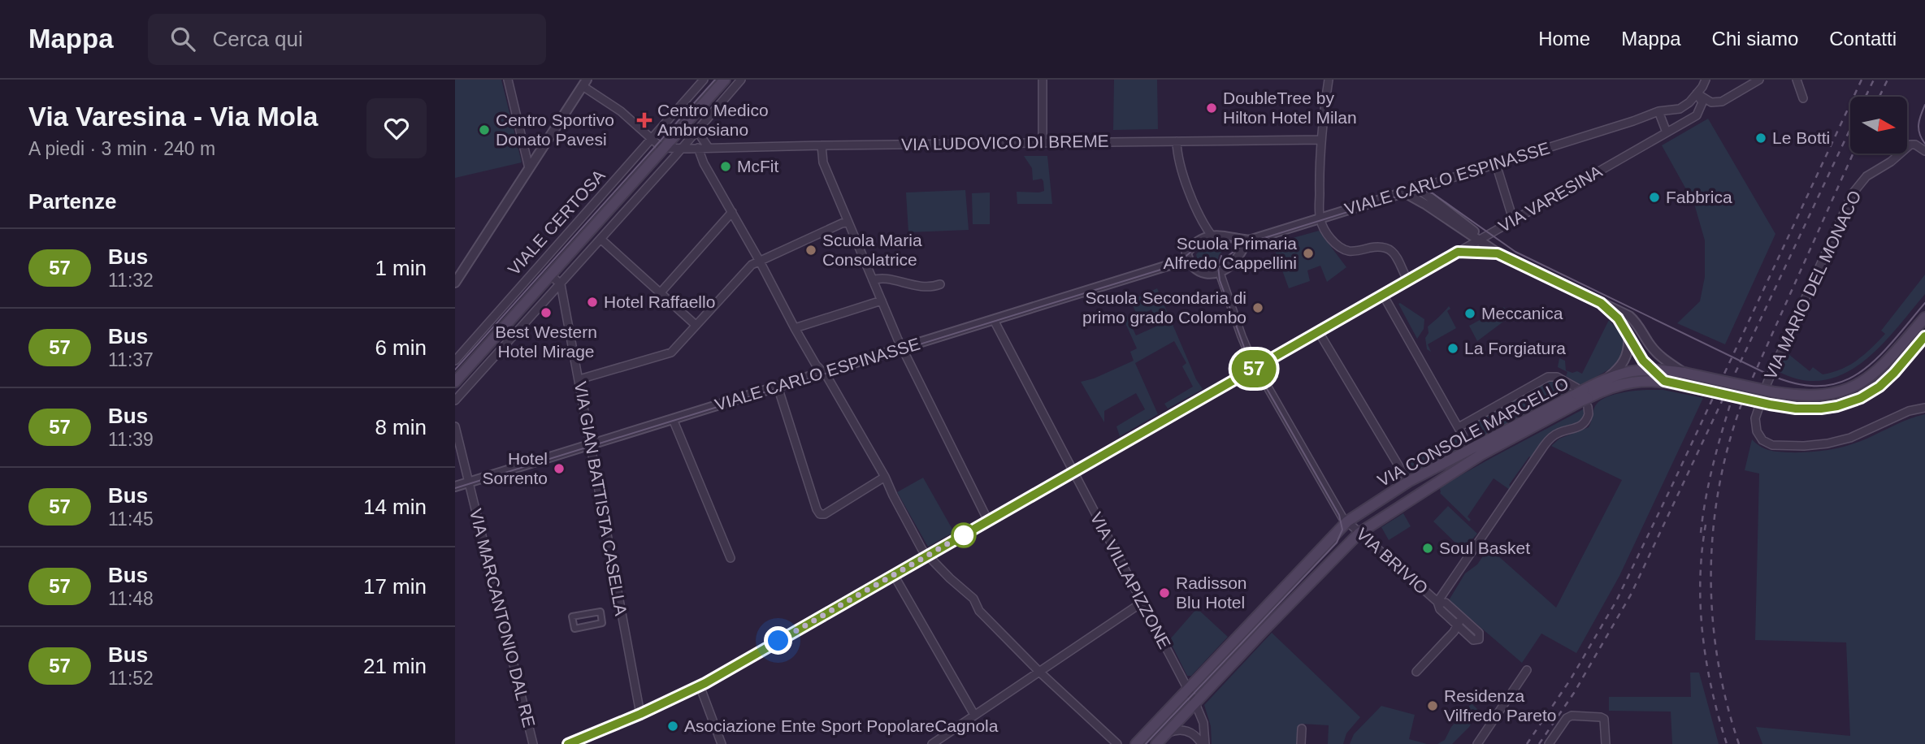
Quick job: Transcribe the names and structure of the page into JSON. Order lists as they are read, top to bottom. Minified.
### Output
{"streets":{"main road":["VIALE CERTOSA","VIA CONSOLE MARCELLO"],"street":["VIA LUDOVICO DI BREME","VIALE CARLO ESPINASSE","VIA VARESINA","VIA MARIO DEL MONACO","VIA GIAN BATTISTA CASELLA","VIA BRIVIO","VIA VILLAPIZZONE","VIA MARCANTONIO DAL RE"]},"crossings":[["VIALE CARLO ESPINASSE","VIA VARESINA"],["VIALE CARLO ESPINASSE","VIA GIAN BATTISTA CASELLA"],["VIALE CARLO ESPINASSE","VIA VILLAPIZZONE"],["VIALE CARLO ESPINASSE","VIA MARCANTONIO DAL RE"],["VIA VARESINA","VIA GIAN BATTISTA CASELLA"],["VIA VARESINA","VIA BRIVIO"],["VIA VARESINA","VIA VILLAPIZZONE"],["VIALE CERTOSA","VIA GIAN BATTISTA CASELLA"],["VIA CONSOLE MARCELLO","VIA BRIVIO"],["VIA CONSOLE MARCELLO","VIA VILLAPIZZONE"]],"places":{"other":["DoubleTree by Hilton Hotel Milan","Centro Sportivo Donato Pavesi","Le Botti","McFit","Fabbrica","Scuola Maria Consolatrice","Scuola Primaria Alfredo Cappellini","Hotel Raffaello","Scuola Secondaria di primo grado Colombo","Best Western Hotel Mirage","Meccanica","La Forgiatura","Hotel Sorrento","Soul Basket","Radisson Blu Hotel","Residenza Vilfredo Pareto","Asociazione Ente Sport PopolareCagnola"],"health":["Centro Medico Ambrosiano"]},"lines":["bus line 57"],"north":"right","page":{"header":"Mappa","search":"Cerca qui","nav":["Home","Mappa","Chi siamo","Contatti"],"heading":[["Via Varesina - Via Mola","A piedi · 3 min · 240 m"],"Partenze"],"on_map":"57","list":[{"mark":"57","name":"Bus","note":"11:32","value":"1 min"},{"mark":"57","name":"Bus","note":"11:37","value":"6 min"},{"mark":"57","name":"Bus","note":"11:39","value":"8 min"},{"mark":"57","name":"Bus","note":"11:45","value":"14 min"},{"mark":"57","name":"Bus","note":"11:48","value":"17 min"},{"mark":"57","name":"Bus","note":"11:52","value":"21 min"}]}}
